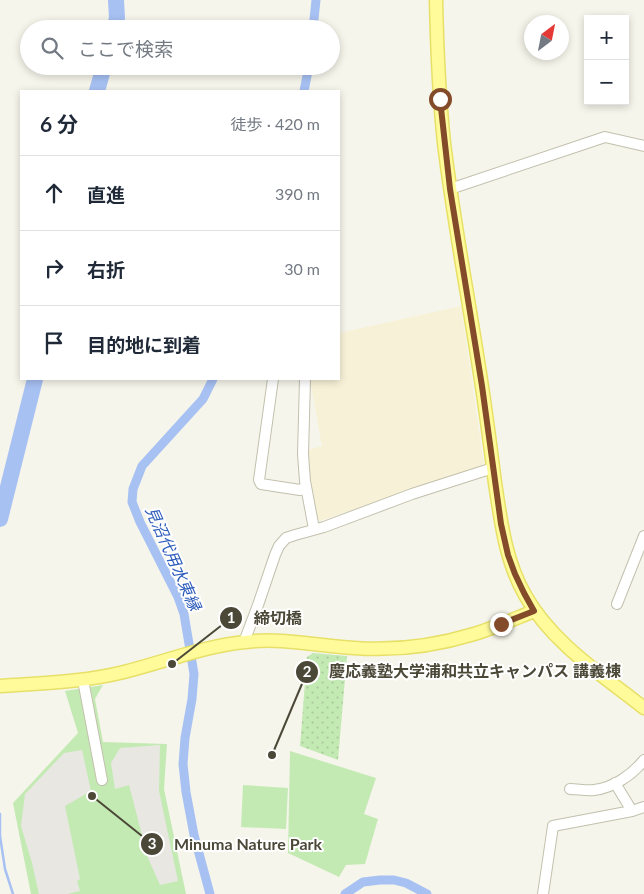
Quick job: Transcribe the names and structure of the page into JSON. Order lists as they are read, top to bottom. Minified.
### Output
{"water":["見沼代用水東縁"],"places":["締切橋","慶応義塾大学浦和共立キャンパス 講義棟","Minuma Nature Park"],"north":"top right","page":{"map_buttons":["+","−"],"search":"ここで検索","heading":["6 分","徒歩 · 420 m"],"list":[["直進","390 m"],["右折","30 m"],"目的地に到着"]}}
